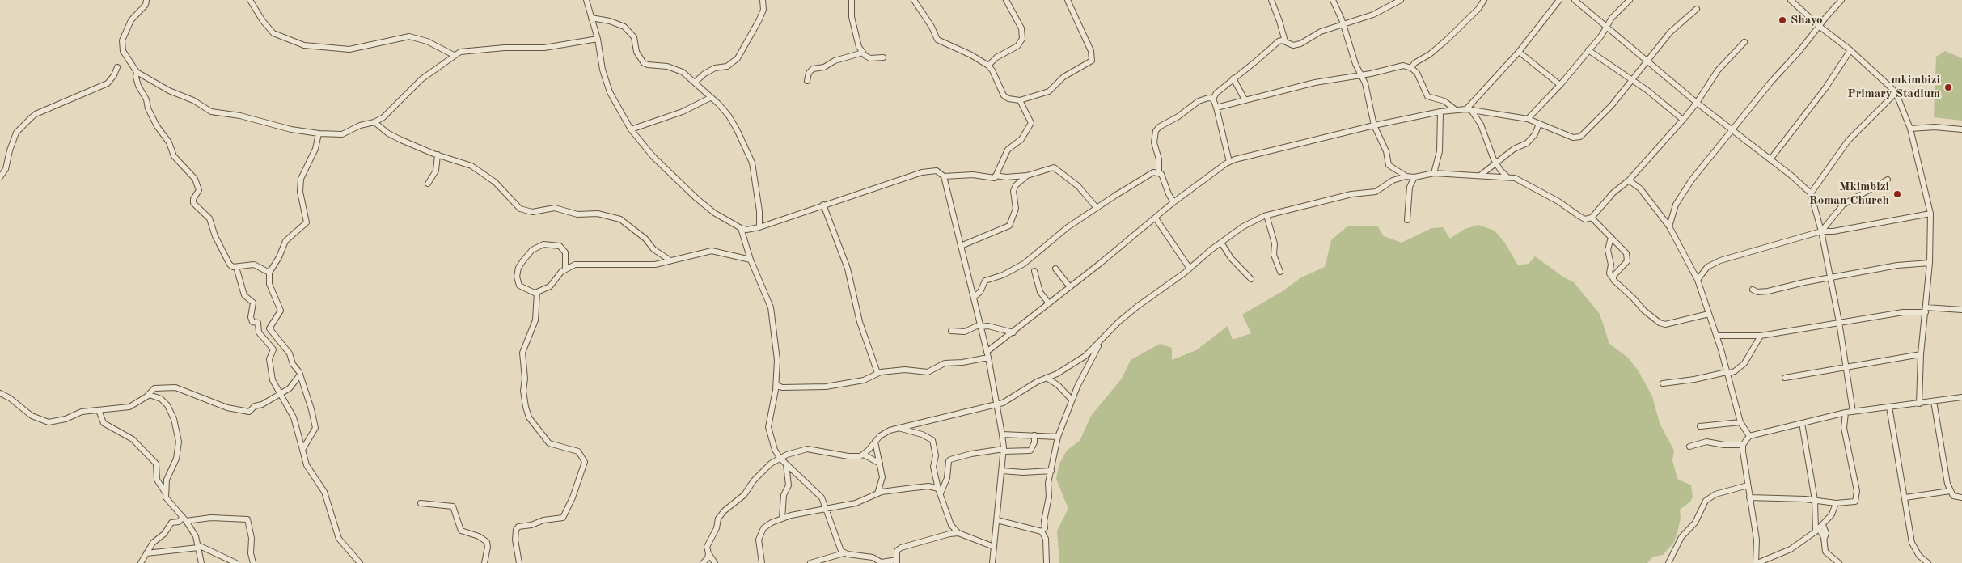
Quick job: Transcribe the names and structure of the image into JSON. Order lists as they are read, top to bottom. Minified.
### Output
{"places":["Shayo","mkimbizi Primary Stadium","Mkimbizi Roman Church"]}
